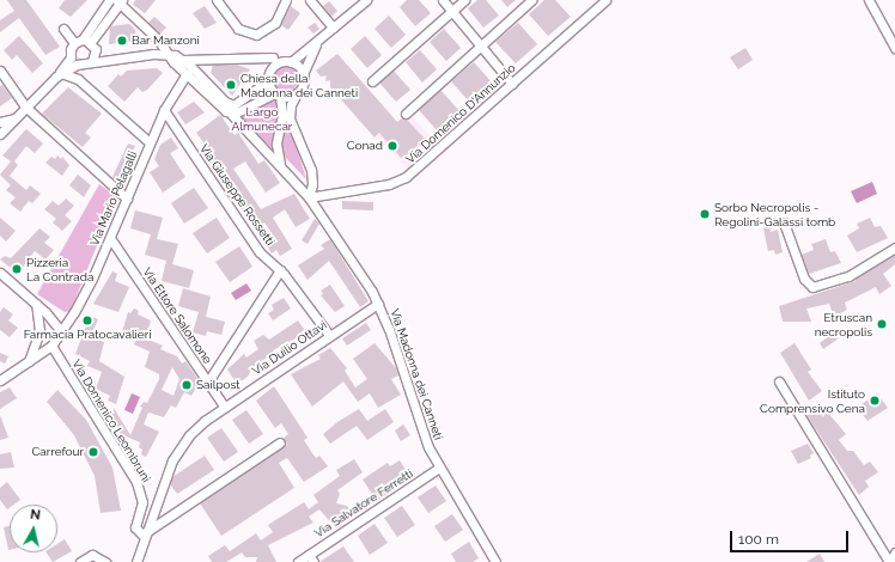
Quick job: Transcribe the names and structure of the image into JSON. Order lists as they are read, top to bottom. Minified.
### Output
{"streets":{"street":["Via Domenico D'Annunzio","Via Giuseppe Rossetti","Via Mario Pelagalli","Via Ettore Salomone","Via Duilio Ottavi","Via Madonna dei Canneti","Via Domenico Leombruni","Via Salvatore Ferretti"]},"crossings":[["Via Domenico D'Annunzio","Via Madonna dei Canneti"],["Via Giuseppe Rossetti","Via Mario Pelagalli"],["Via Giuseppe Rossetti","Via Duilio Ottavi"],["Via Mario Pelagalli","Via Ettore Salomone"],["Via Mario Pelagalli","Via Madonna dei Canneti"],["Via Mario Pelagalli","Via Domenico Leombruni"],["Via Ettore Salomone","Via Duilio Ottavi"],["Via Duilio Ottavi","Via Madonna dei Canneti"],["Via Duilio Ottavi","Via Domenico Leombruni"],["Via Madonna dei Canneti","Via Salvatore Ferretti"]],"parks":["Largo Almunecar"],"places":["Bar Manzoni","Chiesa della Madonna dei Canneti","Conad","Sorbo Necropolis - Regolini-Galassi tomb","Pizzeria La Contrada","Farmacia Pratocavalieri","Etruscan necropolis","Sailpost","Istituto Comprensivo Cena","Carrefour"],"scale_bar":"100 m","north":"top"}
